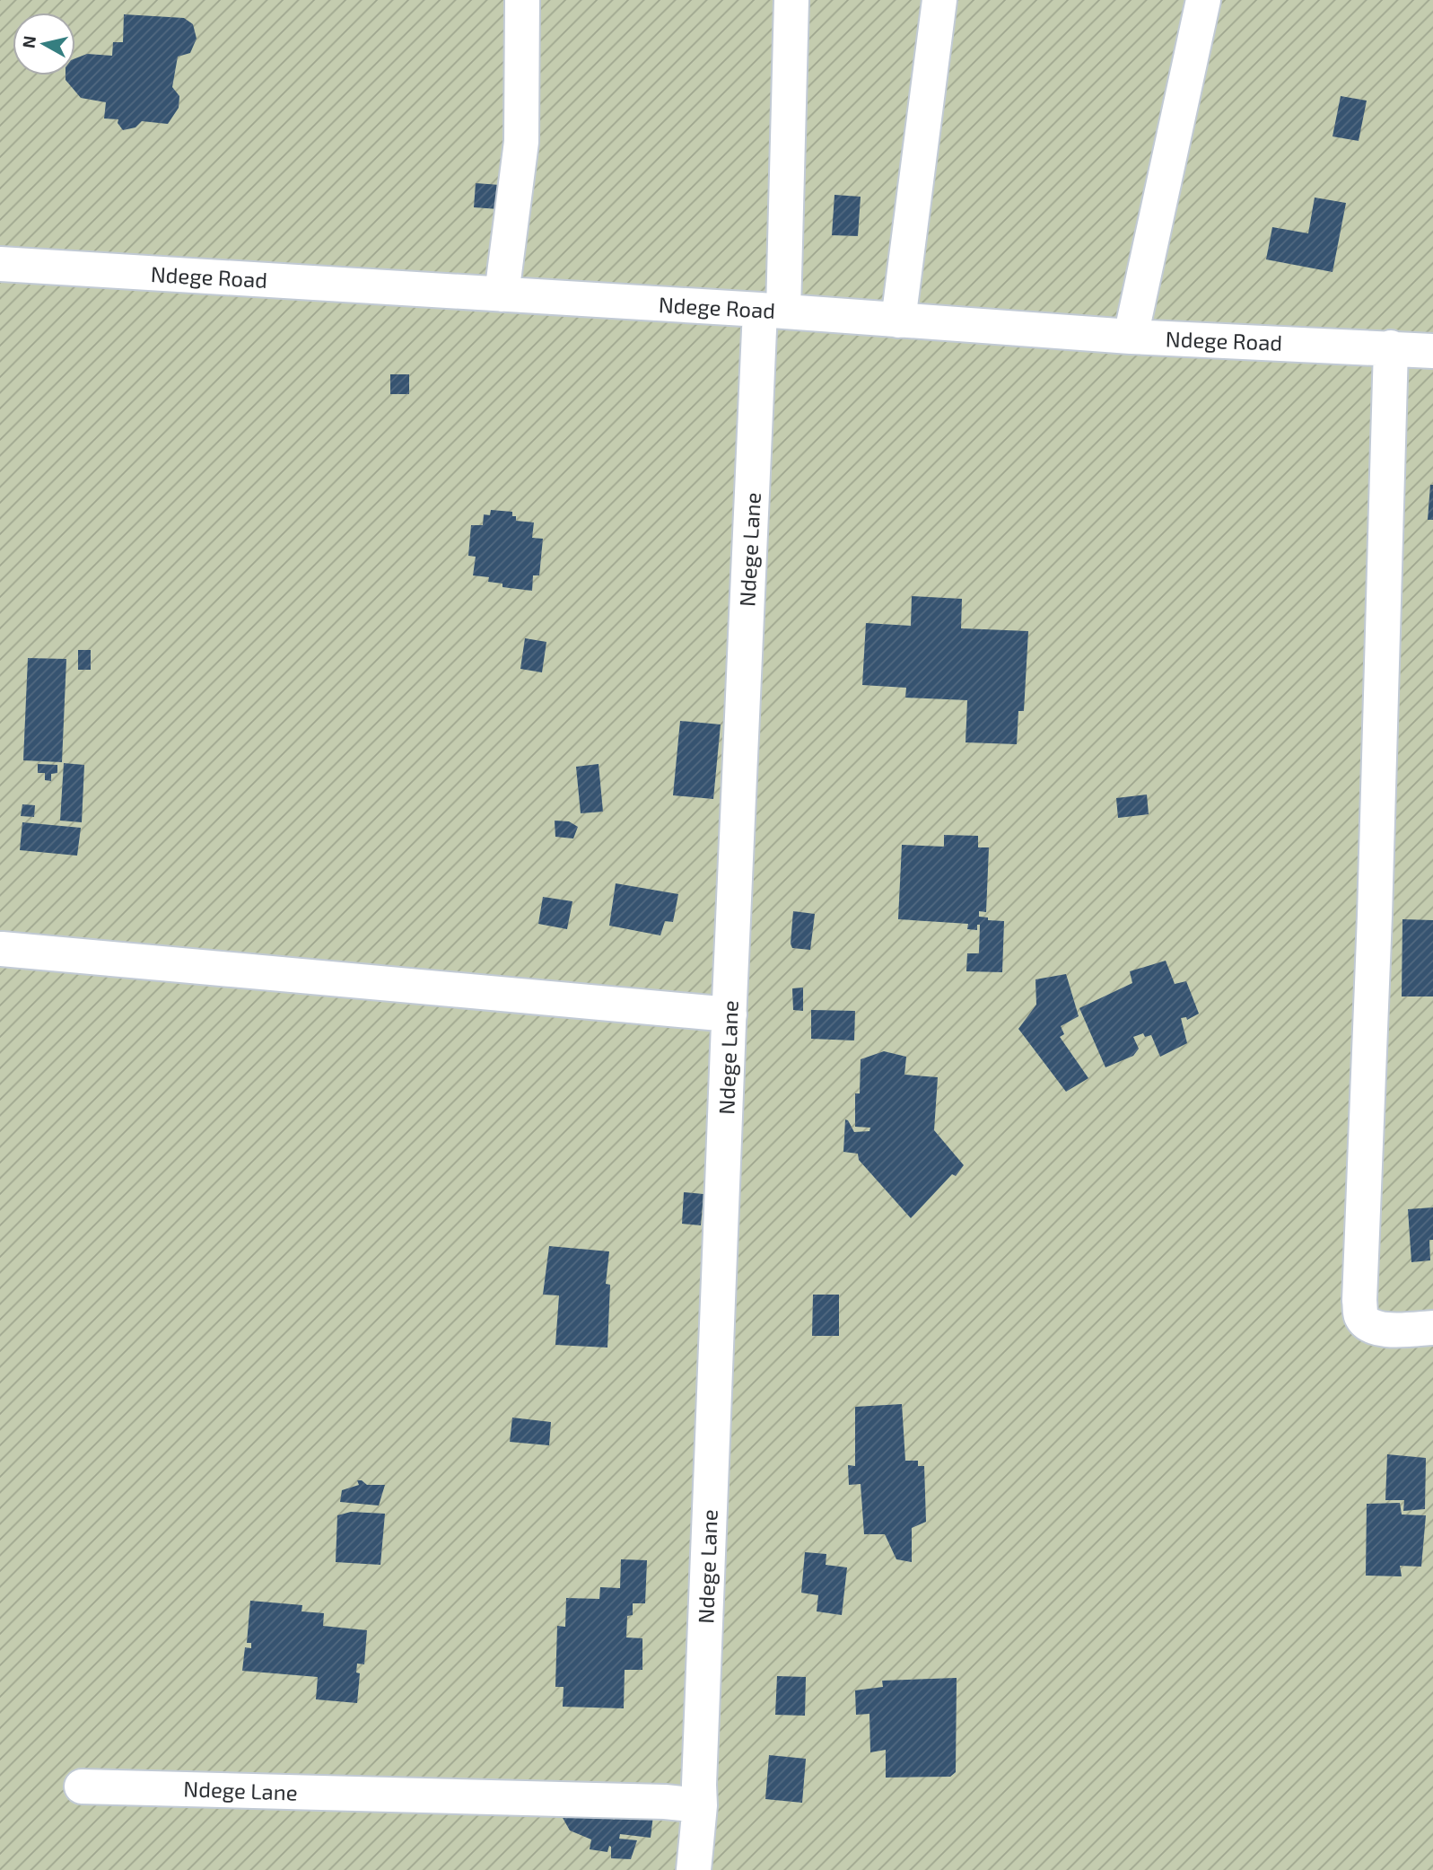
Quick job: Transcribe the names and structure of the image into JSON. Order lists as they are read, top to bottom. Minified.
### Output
{"streets":{"street":["Ndege Road","Ndege Lane"]},"crossings":[["Ndege Road","Ndege Lane"]],"north":"left"}
